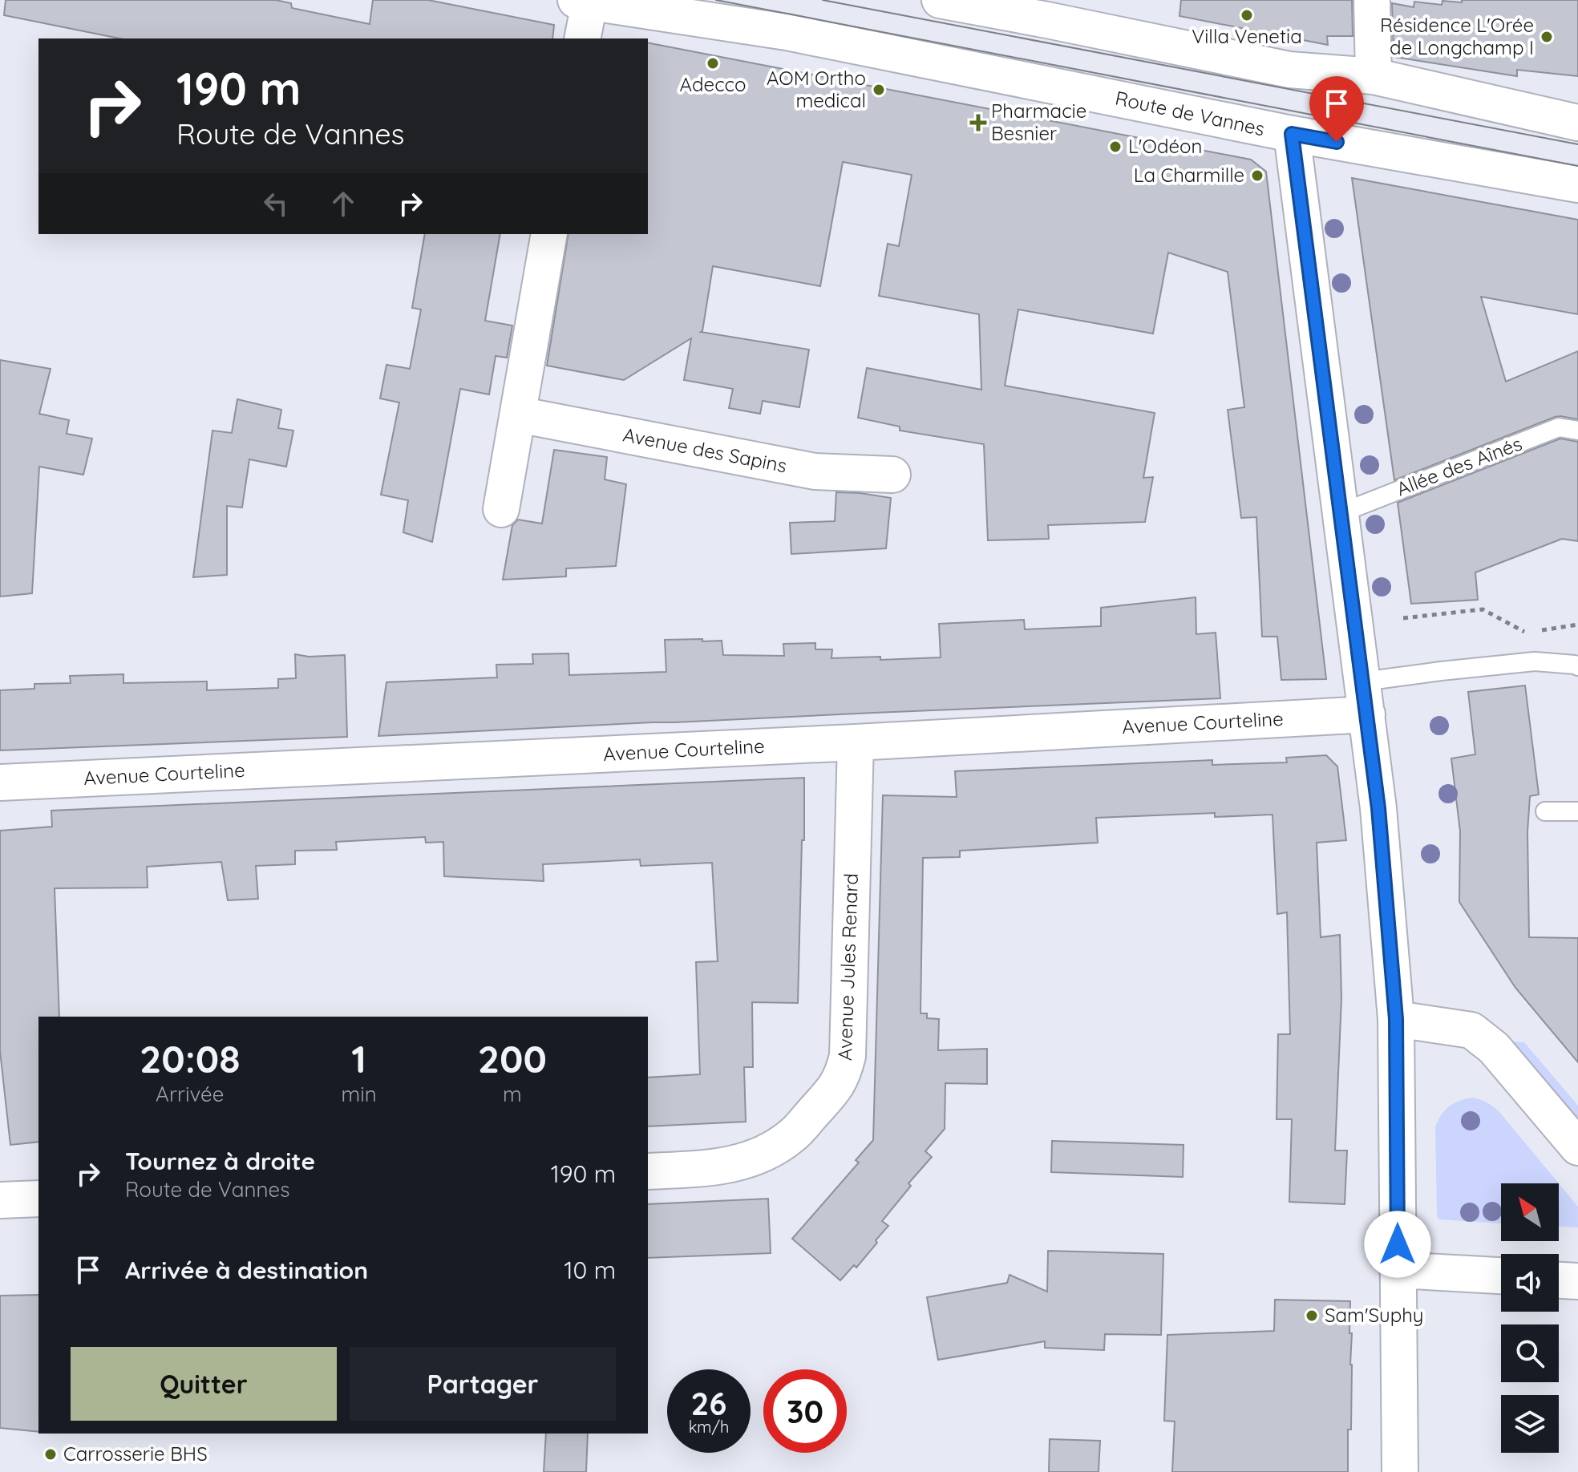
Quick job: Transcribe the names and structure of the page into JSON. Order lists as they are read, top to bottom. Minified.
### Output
{"streets":{"street":["Route de Vannes","Avenue des Sapins","Avenue Courteline","Avenue Jules Renard"],"lane":["Allée des Aînés"]},"crossings":[["Avenue Courteline","Avenue Jules Renard"]],"places":{"other":["Villa Venetia","Résidence L'Orée de Longchamp I","Adecco","AOM Ortho medical","L'Odéon","La Charmille","Sam'Suphy","Carrosserie BHS"],"health":["Pharmacie Besnier"]},"north":"top left","page":{"turn":["190 m","Route de Vannes"],"eta":["20:08","Arrivée","1","min","200","m"],"list":[{"name":"Tournez à droite","note":"Route de Vannes","value":"190 m"},{"name":"Arrivée à destination","value":"10 m"}],"buttons":["Quitter","Partager"],"speed":"26 km/h","limit":"30"}}
